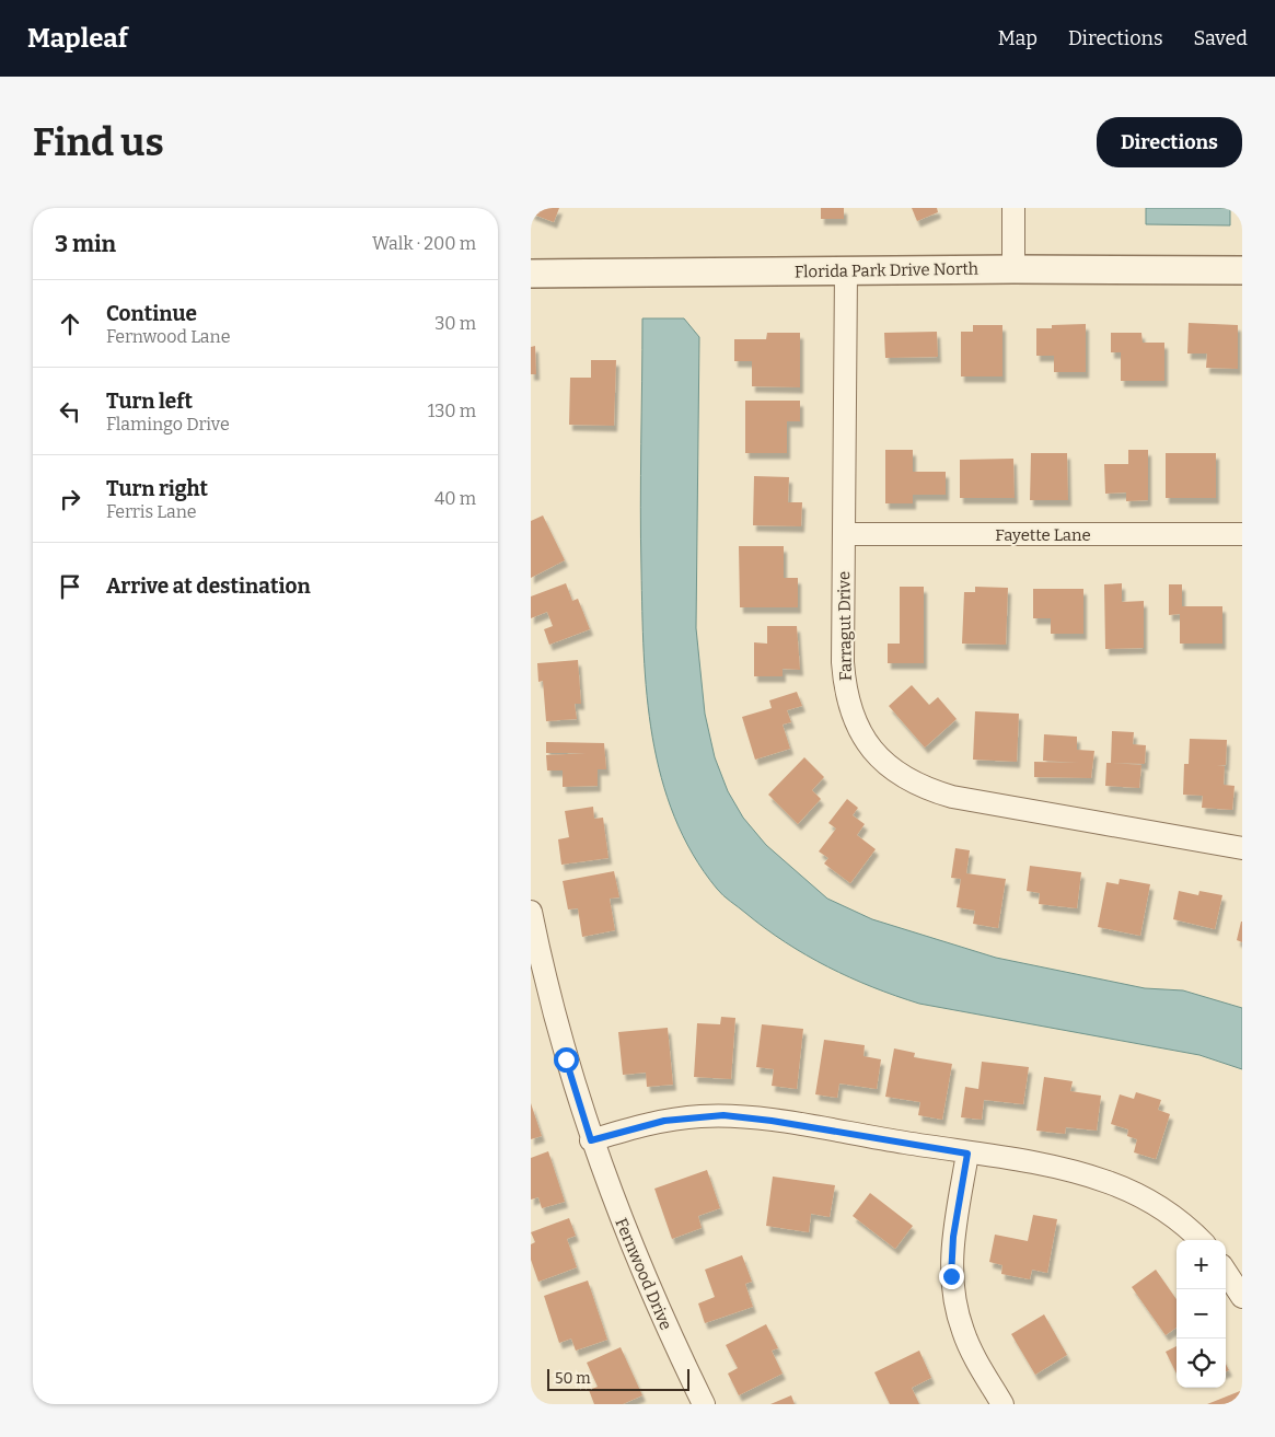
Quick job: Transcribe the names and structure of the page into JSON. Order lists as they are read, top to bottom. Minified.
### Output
{"streets":{"street":["Florida Park Drive North","Fayette Lane","Farragut Drive","Fernwood Drive"]},"crossings":[["Florida Park Drive North","Farragut Drive"],["Fayette Lane","Farragut Drive"]],"scale_bar":"50 m","page":{"header":"Mapleaf","nav":["Map","Directions","Saved"],"buttons":"Directions","title":"Find us","heading":["3 min","Walk · 200 m"],"list":[["Continue","Fernwood Lane","30 m"],["Turn left","Flamingo Drive","130 m"],["Turn right","Ferris Lane","40 m"],"Arrive at destination"],"map_buttons":["+","−"],"scale":"50 m"}}
